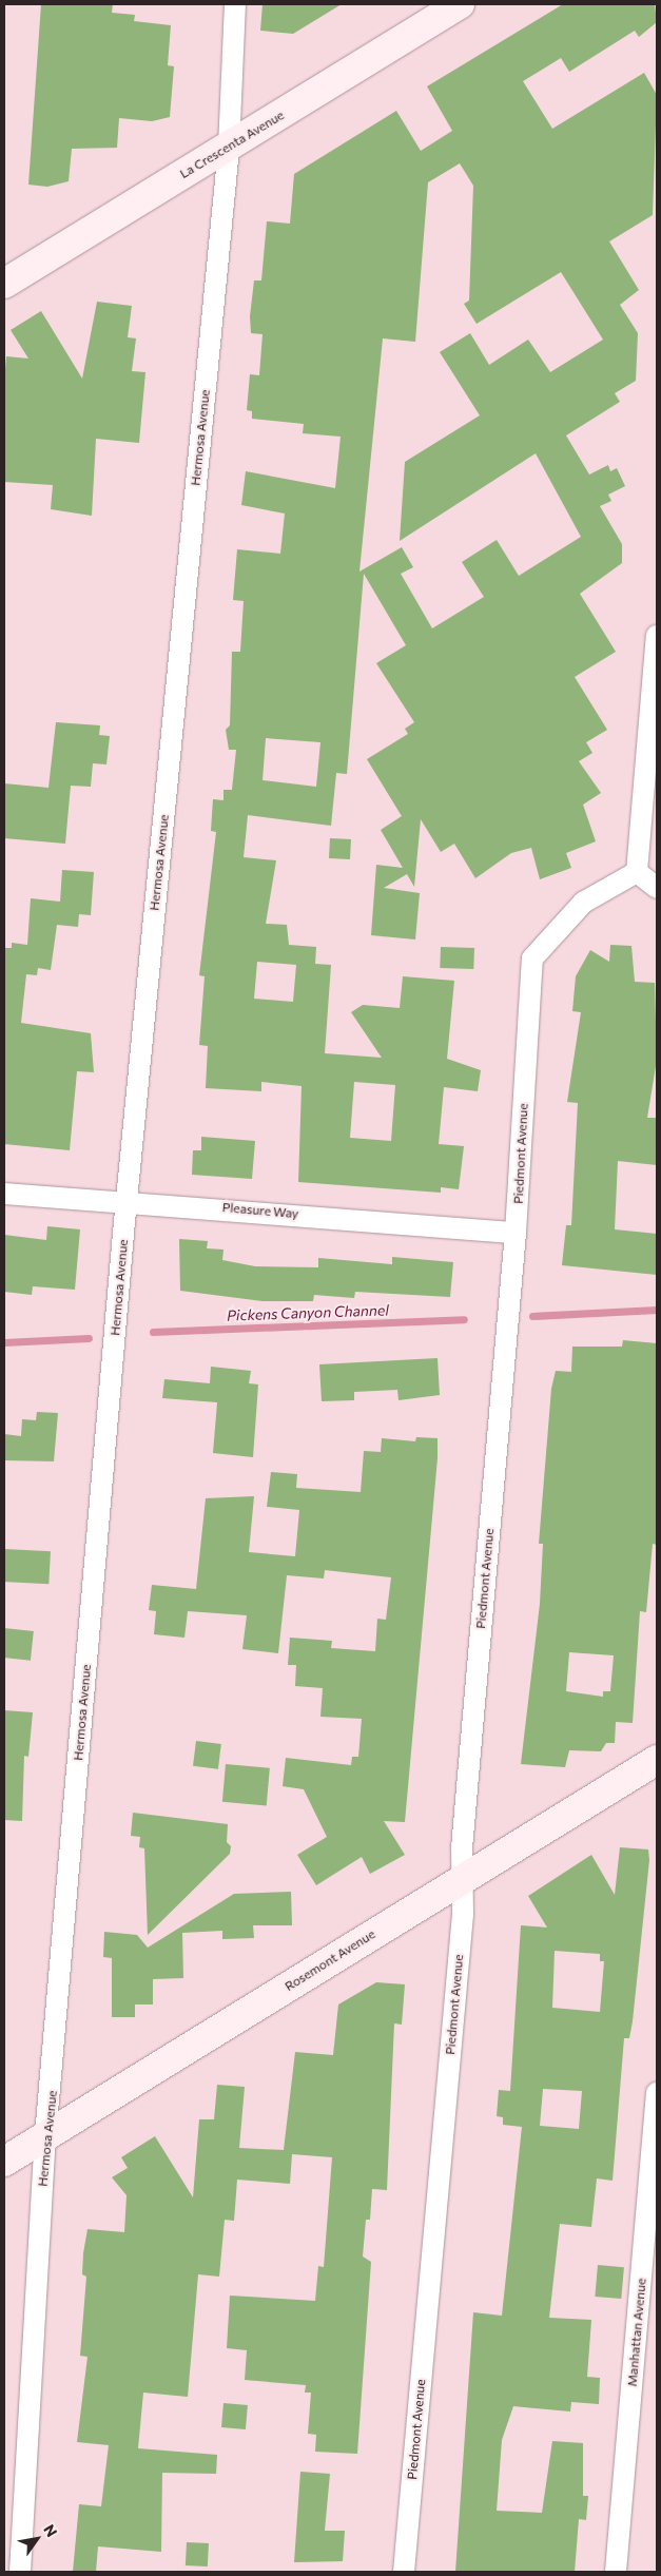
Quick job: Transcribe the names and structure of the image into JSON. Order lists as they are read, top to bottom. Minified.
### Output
{"streets":{"street":["La Crescenta Avenue","Hermosa Avenue","Piedmont Avenue","Pleasure Way","Rosemont Avenue","Manhattan Avenue"]},"crossings":[["La Crescenta Avenue","Hermosa Avenue"],["Hermosa Avenue","Pleasure Way"],["Hermosa Avenue","Rosemont Avenue"],["Piedmont Avenue","Pleasure Way"],["Piedmont Avenue","Rosemont Avenue"]],"water":["Pickens Canyon Channel"],"north":"top right"}
